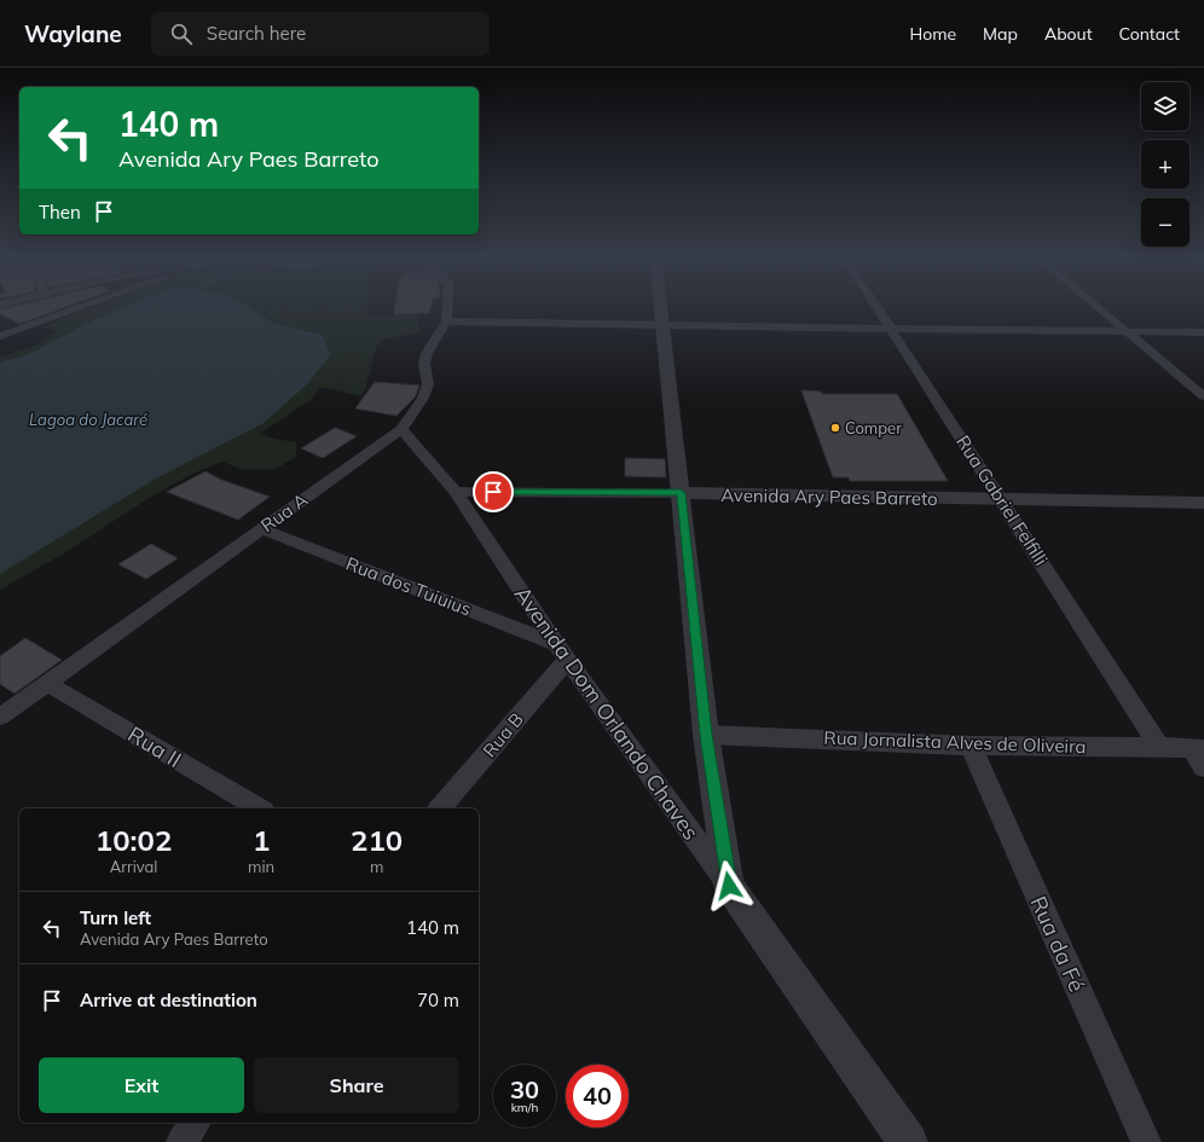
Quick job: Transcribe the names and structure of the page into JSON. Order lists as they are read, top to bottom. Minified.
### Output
{"streets":{"street":["Avenida Ary Paes Barreto","Rua Gabriel Felfilli","Rua A","Rua dos Tuiuius","Avenida Dom Orlando Chaves","Rua B","Rua Jornalista Alves de Oliveira","Rua II","Rua da Fé"]},"crossings":[["Avenida Ary Paes Barreto","Rua Gabriel Felfilli"],["Avenida Ary Paes Barreto","Avenida Dom Orlando Chaves"],["Rua Gabriel Felfilli","Rua Jornalista Alves de Oliveira"],["Rua A","Rua dos Tuiuius"],["Rua A","Avenida Dom Orlando Chaves"],["Rua A","Rua II"],["Rua dos Tuiuius","Avenida Dom Orlando Chaves"],["Rua dos Tuiuius","Rua B"],["Avenida Dom Orlando Chaves","Rua B"],["Rua Jornalista Alves de Oliveira","Rua da Fé"]],"water":["Lagoa do Jacaré"],"places":["Comper"],"page":{"header":"Waylane","search":"Search here","nav":["Home","Map","About","Contact"],"map_buttons":["+","−"],"turn":["140 m","Avenida Ary Paes Barreto"],"then":"Then","eta":["10:02","Arrival","1","min","210","m"],"list":[{"name":"Turn left","note":"Avenida Ary Paes Barreto","value":"140 m"},{"name":"Arrive at destination","value":"70 m"}],"buttons":["Exit","Share"],"speed":"30 km/h","limit":"40"}}
